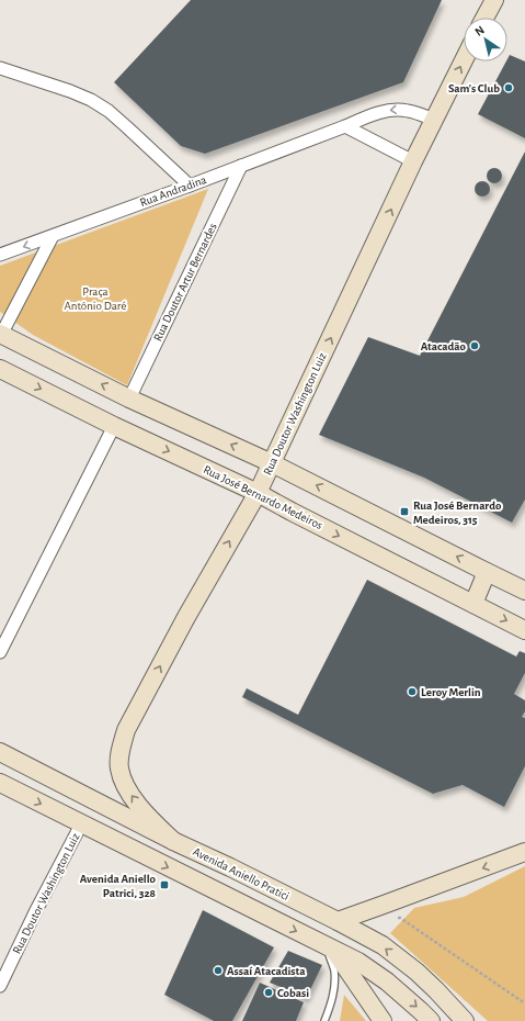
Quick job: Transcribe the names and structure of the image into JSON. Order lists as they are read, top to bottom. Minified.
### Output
{"streets":{"main road":["Rua Doutor Washington Luiz","Rua José Bernardo Medeiros","Avenida Aniello Pratici"],"street":["Rua Andradina","Rua Doutor Artur Bernardes"]},"crossings":[["Rua Andradina","Rua Doutor Artur Bernardes"],["Rua Andradina","Rua Doutor Washington Luiz"],["Rua Doutor Washington Luiz","Rua José Bernardo Medeiros"],["Rua Doutor Washington Luiz","Avenida Aniello Pratici"]],"one_way":["Rua Doutor Washington Luiz"],"parks":["Praça Antônio Daré"],"places":{"other":["Sam's Club","Atacadão","Leroy Merlin","Assaí Atacadista","Cobasi"],"transit":["Rua José Bernardo Medeiros, 315","Avenida Aniello Patrici, 328"]},"north":"top left"}
